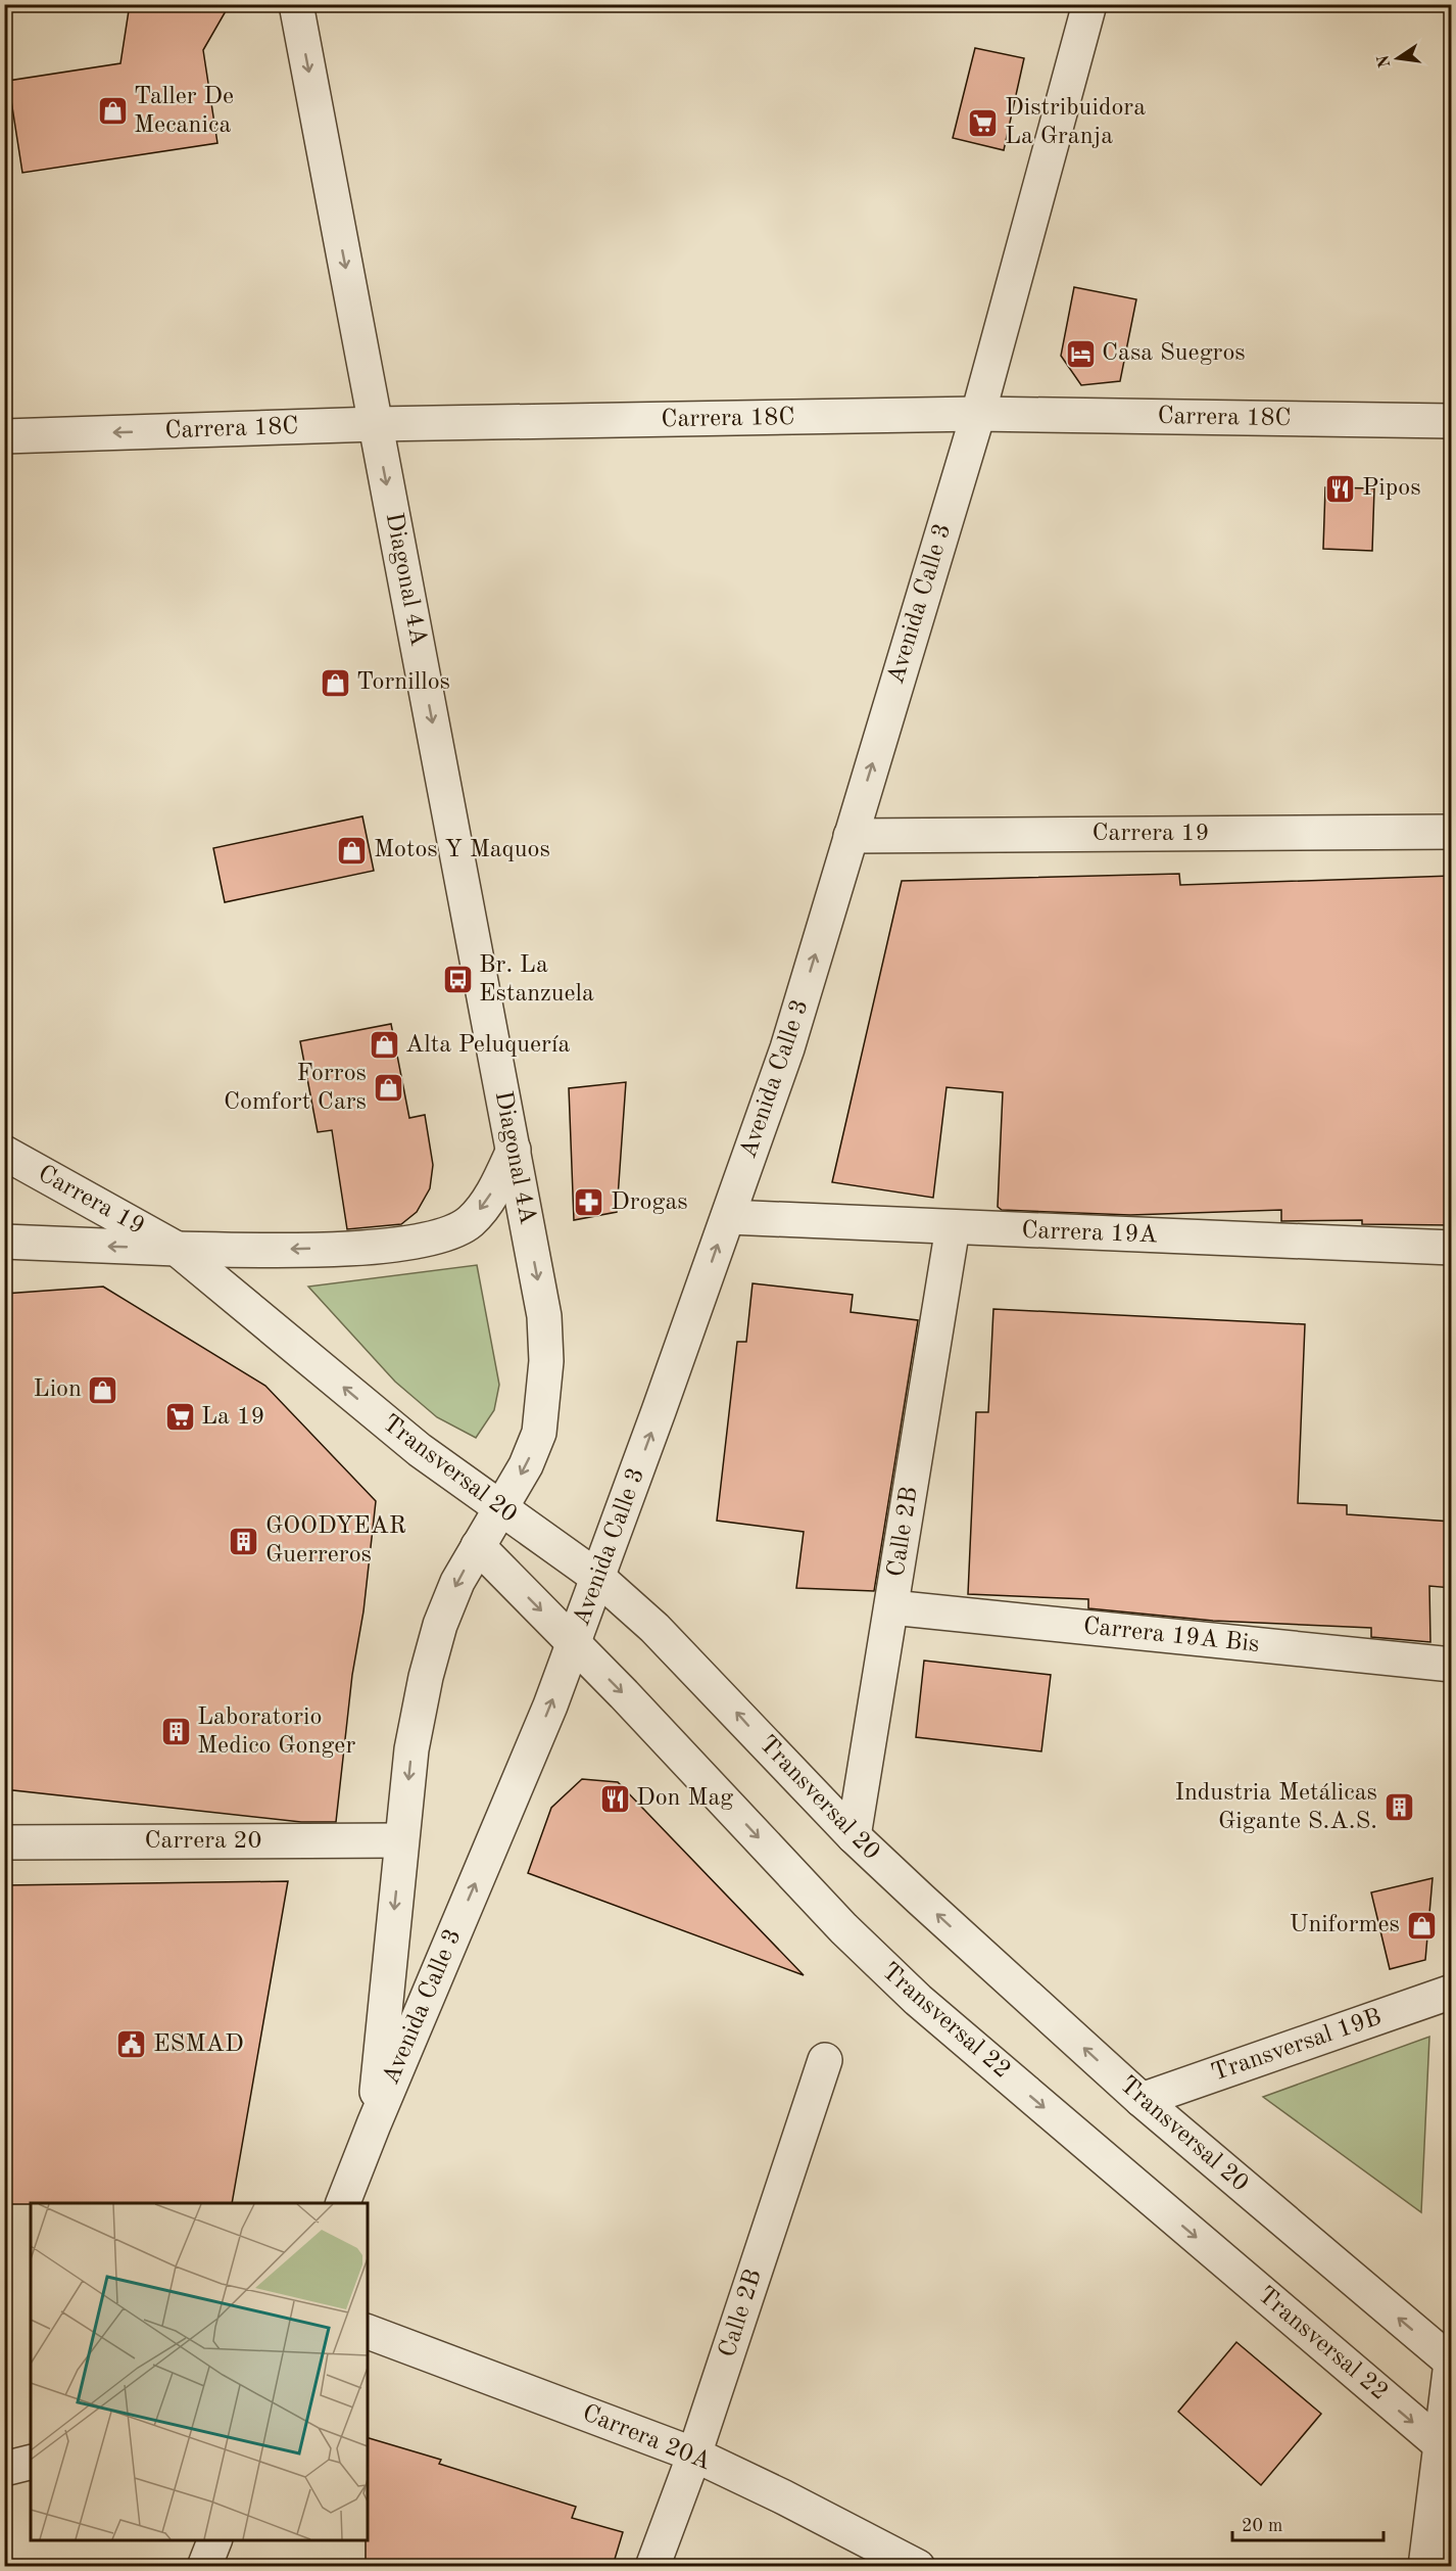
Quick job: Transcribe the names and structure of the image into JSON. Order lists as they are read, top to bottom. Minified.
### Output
{"streets":{"street":["Carrera 18C","Diagonal 4A","Avenida Calle 3","Carrera 19","Carrera 19A","Transversal 20","Calle 2B","Carrera 19A Bis","Carrera 20","Transversal 22","Transversal 19B","Carrera 20A"]},"crossings":[["Carrera 18C","Diagonal 4A"],["Carrera 18C","Avenida Calle 3"],["Diagonal 4A","Avenida Calle 3"],["Diagonal 4A","Transversal 20"],["Avenida Calle 3","Carrera 19"],["Avenida Calle 3","Carrera 19A"],["Avenida Calle 3","Transversal 20"],["Avenida Calle 3","Carrera 20"],["Avenida Calle 3","Transversal 22"],["Carrera 19","Transversal 20"],["Carrera 19A","Calle 2B"],["Transversal 20","Calle 2B"],["Transversal 20","Transversal 19B"],["Calle 2B","Carrera 19A Bis"],["Calle 2B","Carrera 20A"]],"one_way":["Diagonal 4A","Transversal 20","Transversal 22"],"places":{"shop":["Taller De Mecanica","Tornillos","Motos Y Maquos","Alta Peluquería","Forros Comfort Cars","Lion","Uniformes"],"supermarket":["Distribuidora La Granja","La 19"],"hotel":["Casa Suegros"],"restaurant":["Pipos","Don Mag"],"bus stop":["Br. La Estanzuela"],"pharmacy":["Drogas"],"building":["GOODYEAR Guerreros","Laboratorio Medico Gonger","Industria Metálicas Gigante S.A.S."],"public building":["ESMAD"]},"scale_bar":"20 m","north":"left"}
